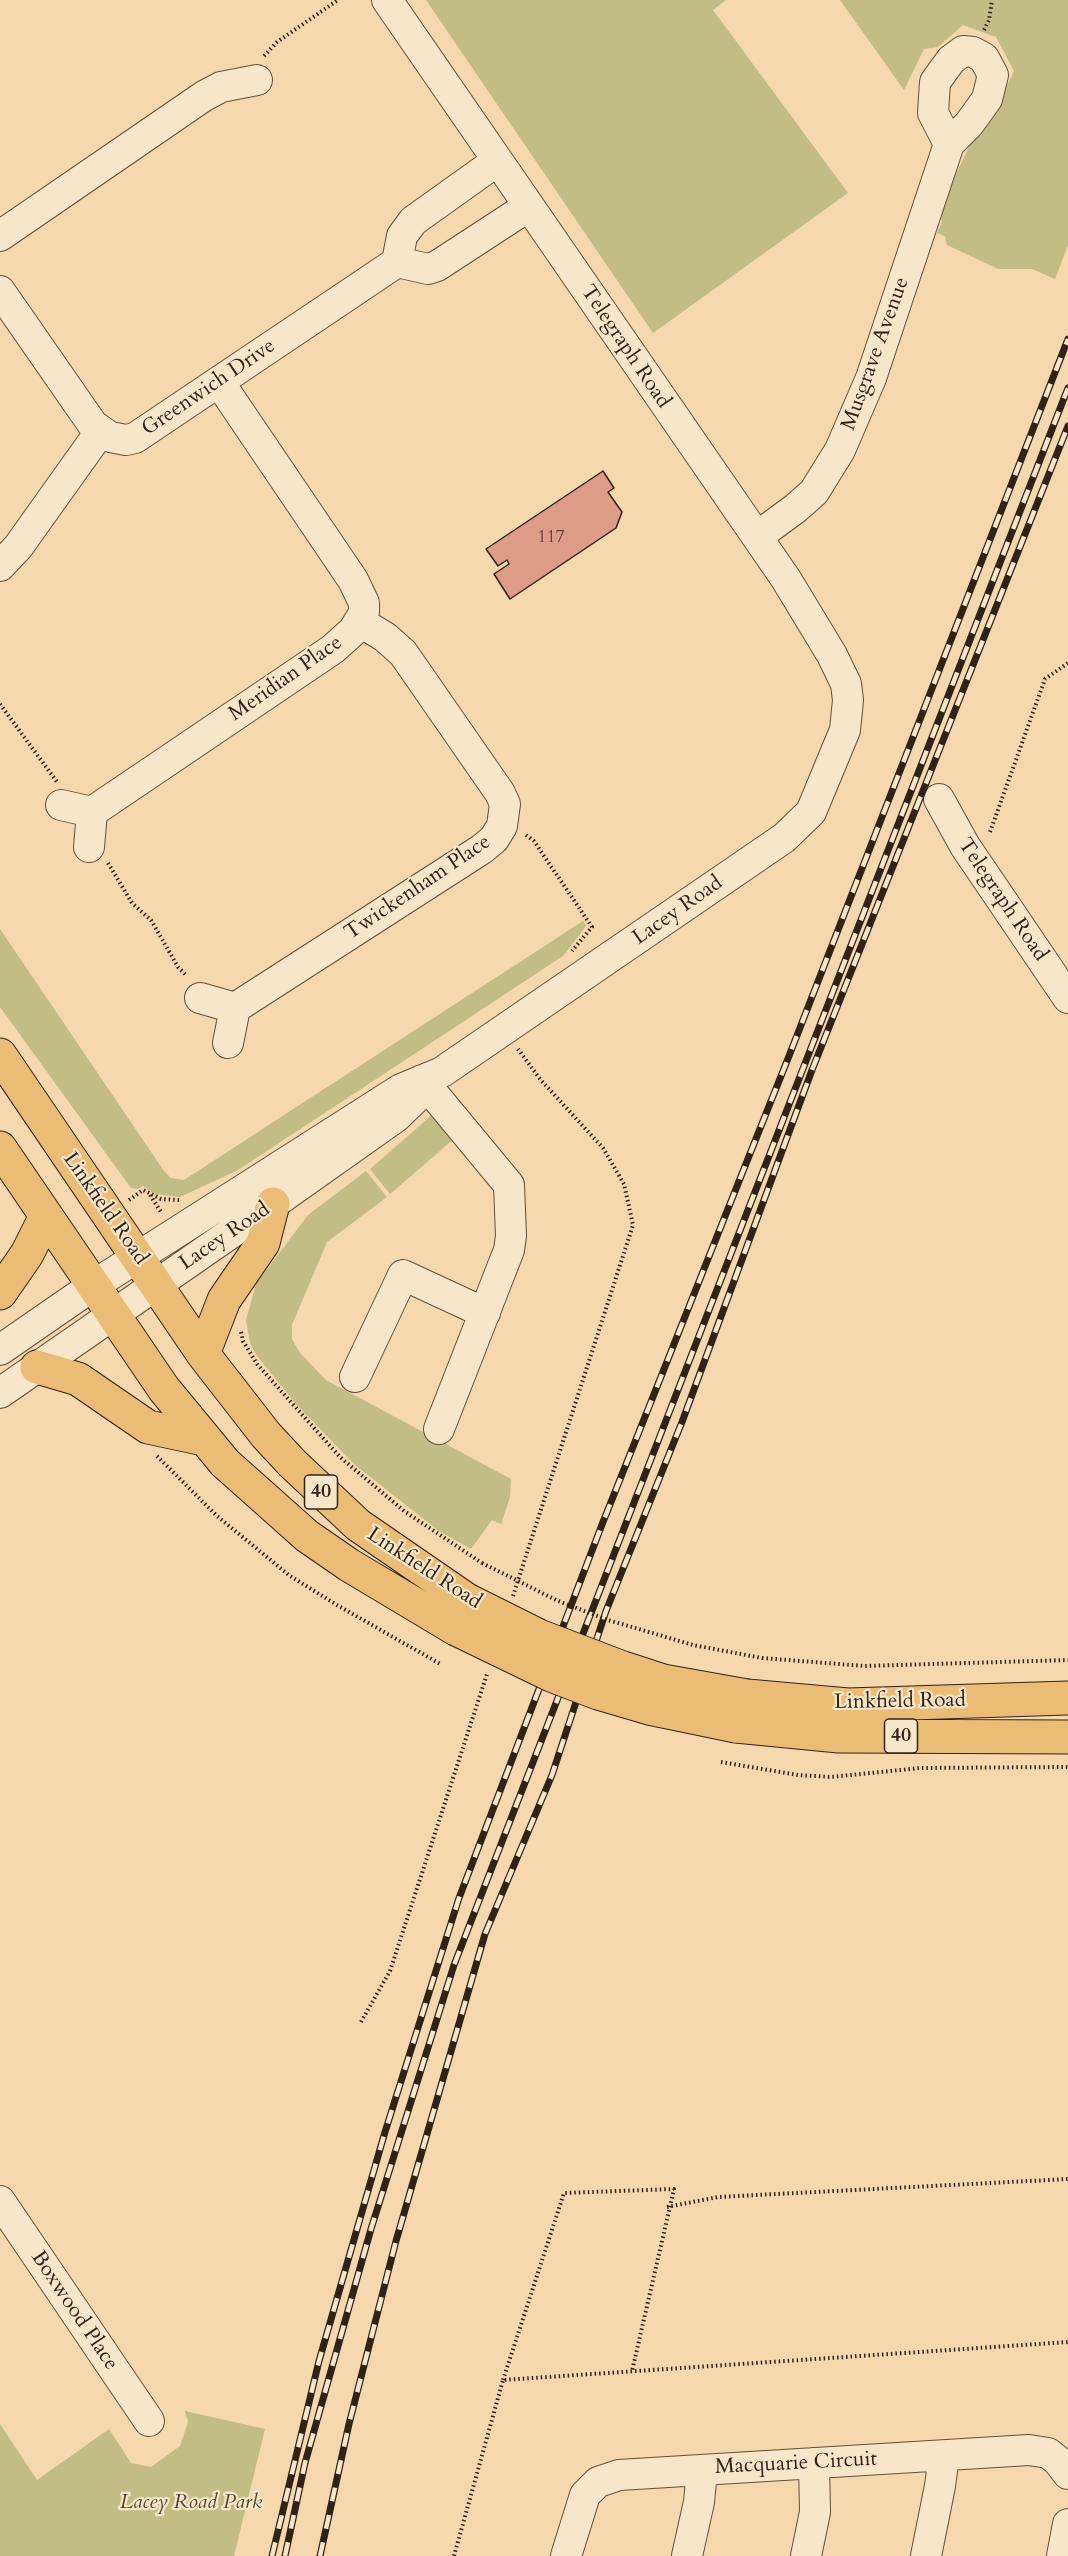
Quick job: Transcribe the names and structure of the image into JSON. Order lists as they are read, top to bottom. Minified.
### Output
{"streets":{"main road":["Linkfield Road","40"],"street":["Telegraph Road","Musgrave Avenue","Greenwich Drive","Meridian Place","Twickenham Place","Lacey Road","Boxwood Place","Macquarie Circuit"]},"crossings":[["Telegraph Road","Musgrave Avenue"],["Telegraph Road","Lacey Road"],["Greenwich Drive","Meridian Place"],["Meridian Place","Twickenham Place"],["Lacey Road","Linkfield Road"]],"parks":["Lacey Road Park"],"house_numbers":["117"]}
